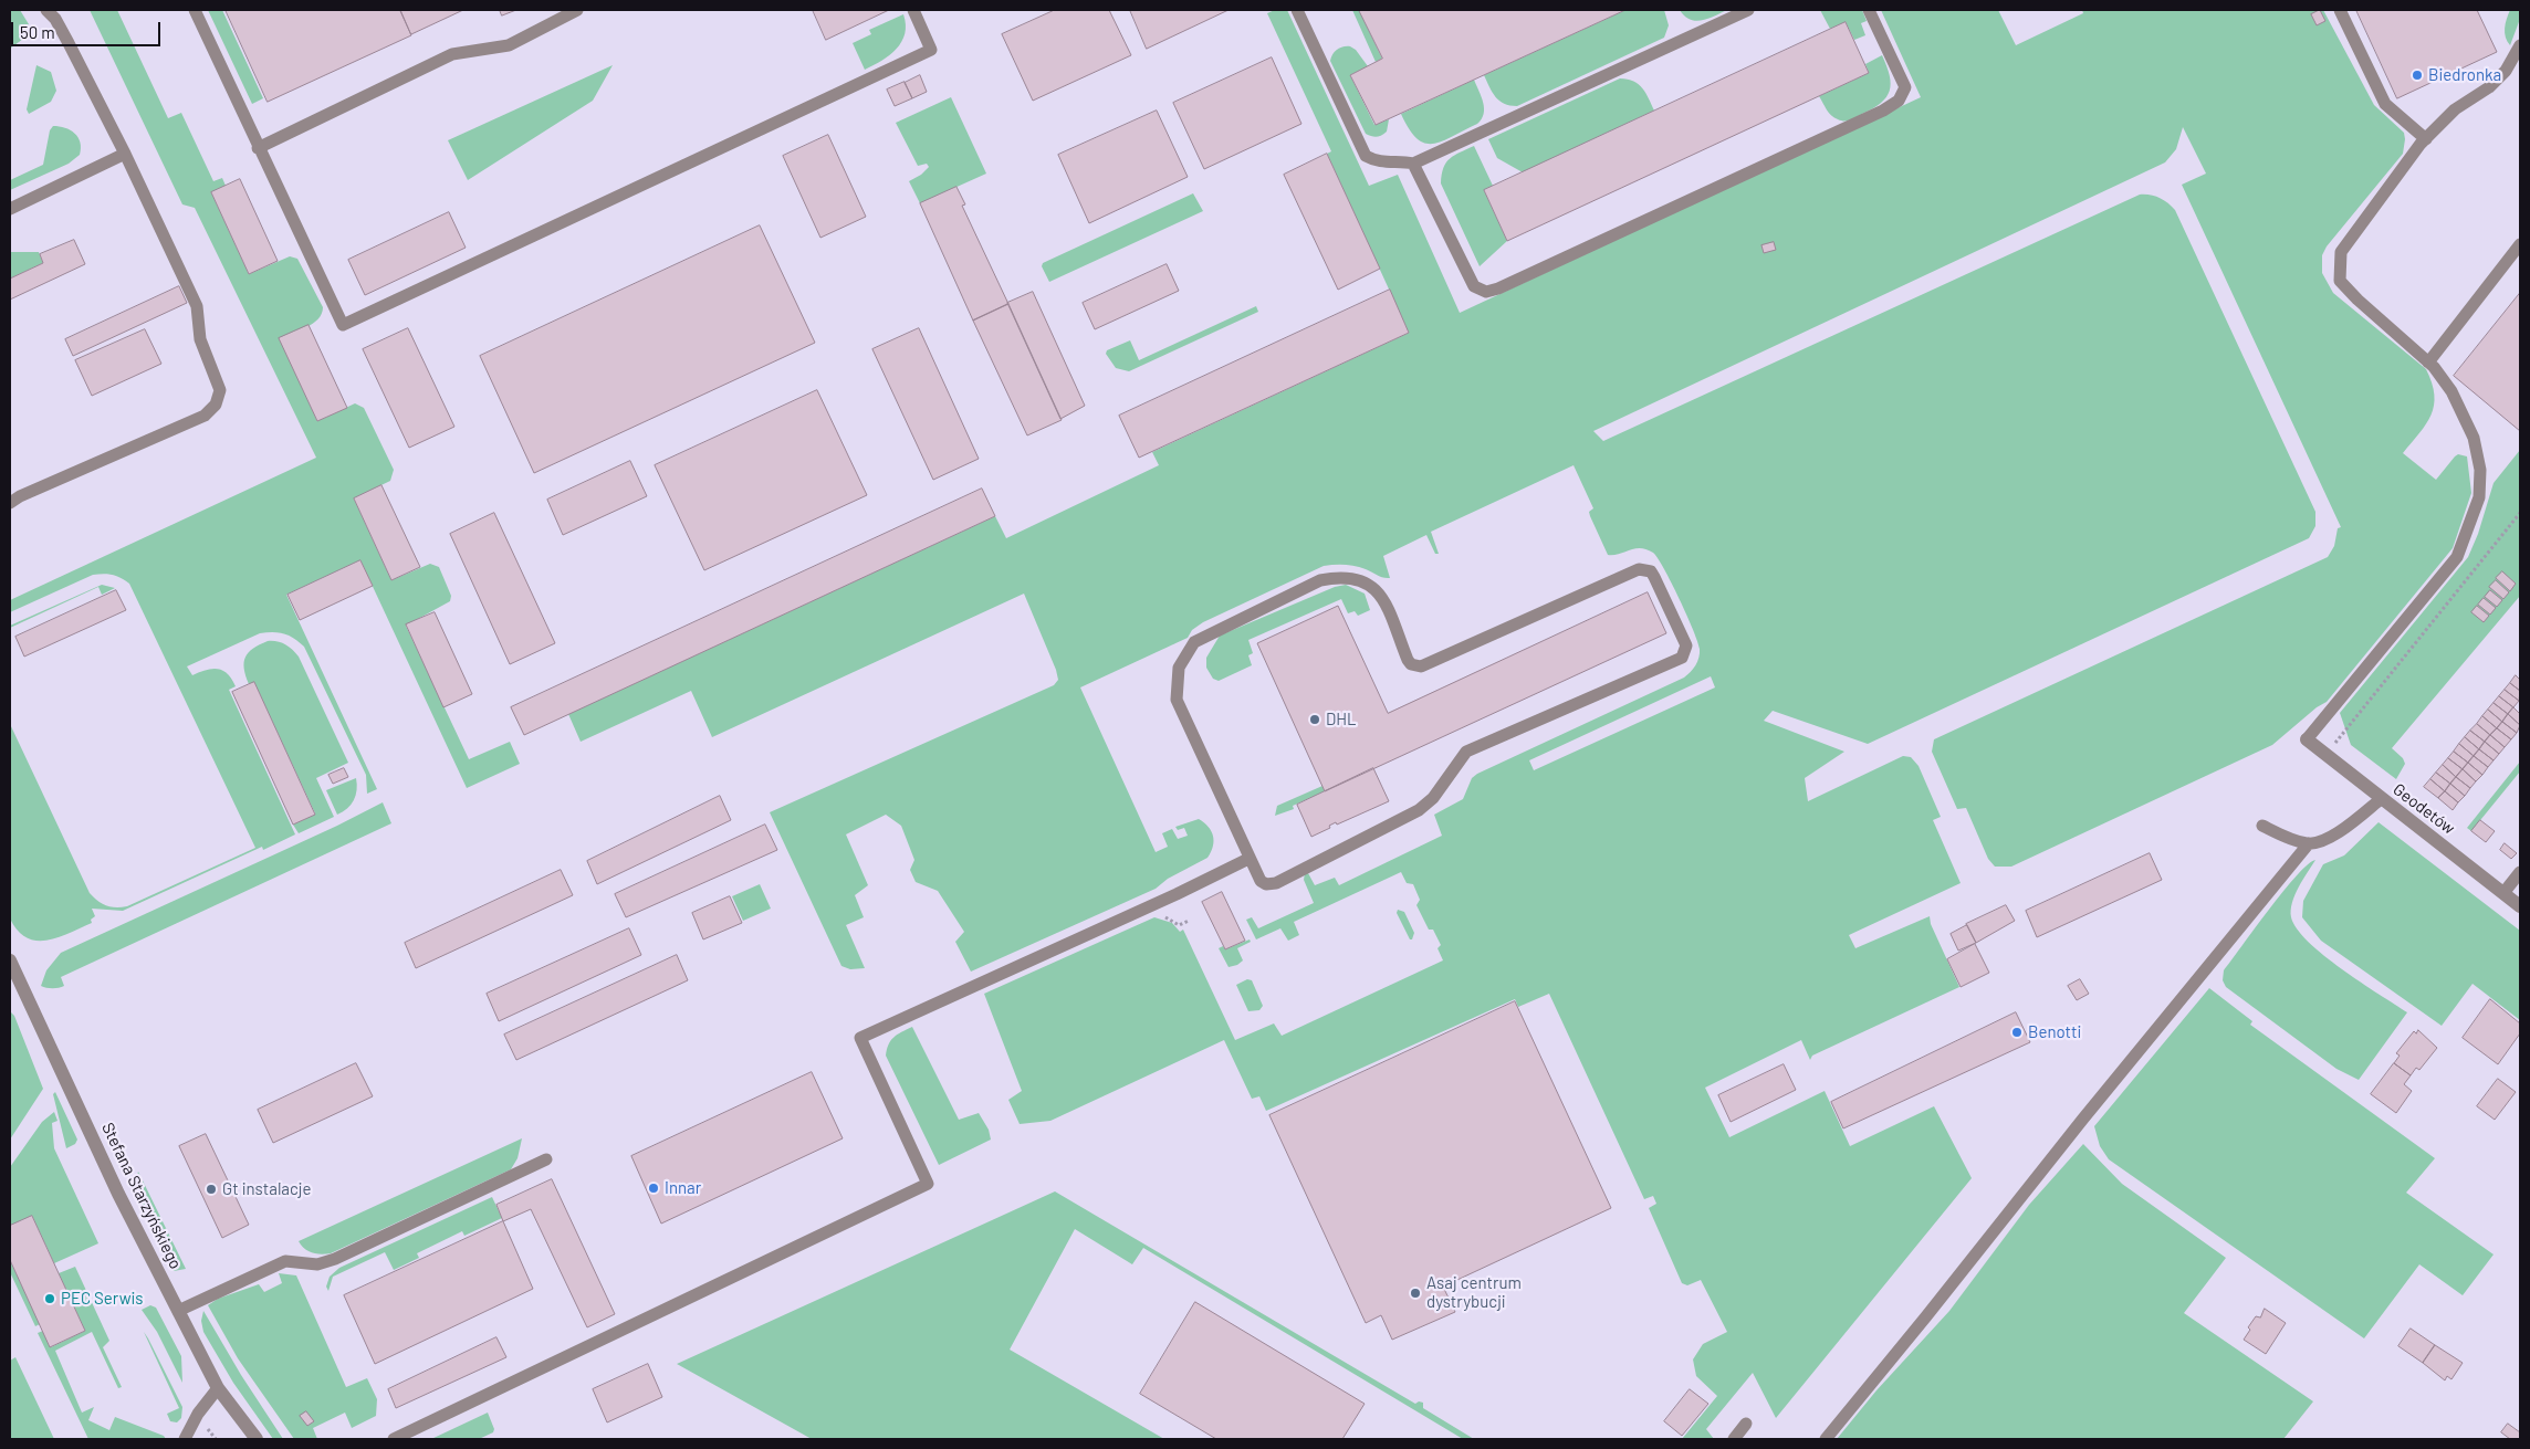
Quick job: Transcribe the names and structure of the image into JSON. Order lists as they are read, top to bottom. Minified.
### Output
{"streets":{"street":["Geodetów","Stefana Starzyńskiego"]},"places":["Biedronka","DHL","Benotti","Innar","Gt instalacje","Asaj centrum dystrybucji","PEC Serwis"],"scale_bar":"50 m"}
